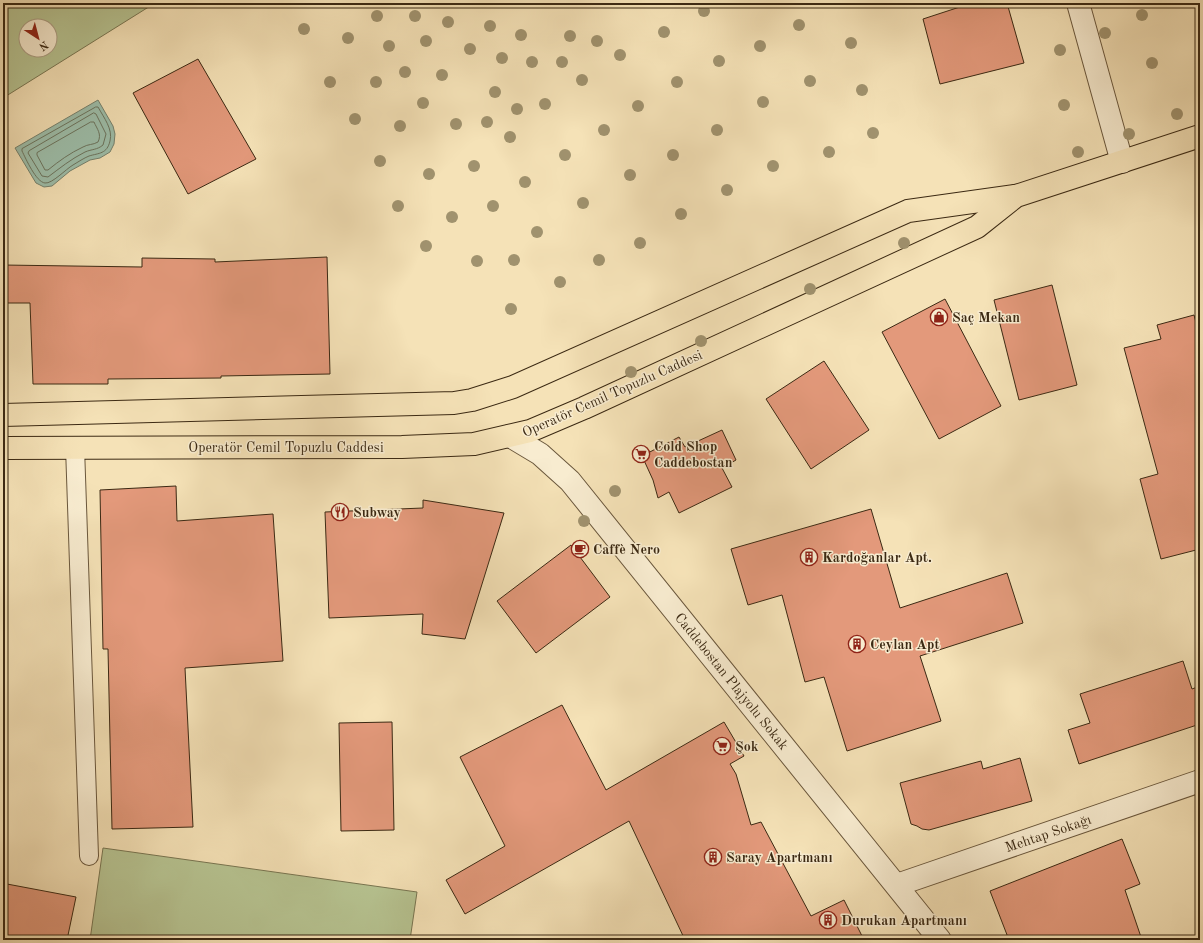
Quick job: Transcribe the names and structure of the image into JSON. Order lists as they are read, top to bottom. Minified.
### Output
{"streets":{"main road":["Operatör Cemil Topuzlu Caddesi"],"street":["Caddebostan Plajyolu Sokak","Mehtap Sokağı"]},"crossings":[["Operatör Cemil Topuzlu Caddesi","Caddebostan Plajyolu Sokak"],["Caddebostan Plajyolu Sokak","Mehtap Sokağı"]],"places":{"shop":["Saç Mekan"],"supermarket":["Cold Shop Caddebostan","Şok"],"restaurant":["Subway"],"cafe":["Caffè Nero"],"building":["Kardoğanlar Apt.","Ceylan Apt","Saray Apartmanı","Durukan Apartmanı"]},"north":"bottom right"}
